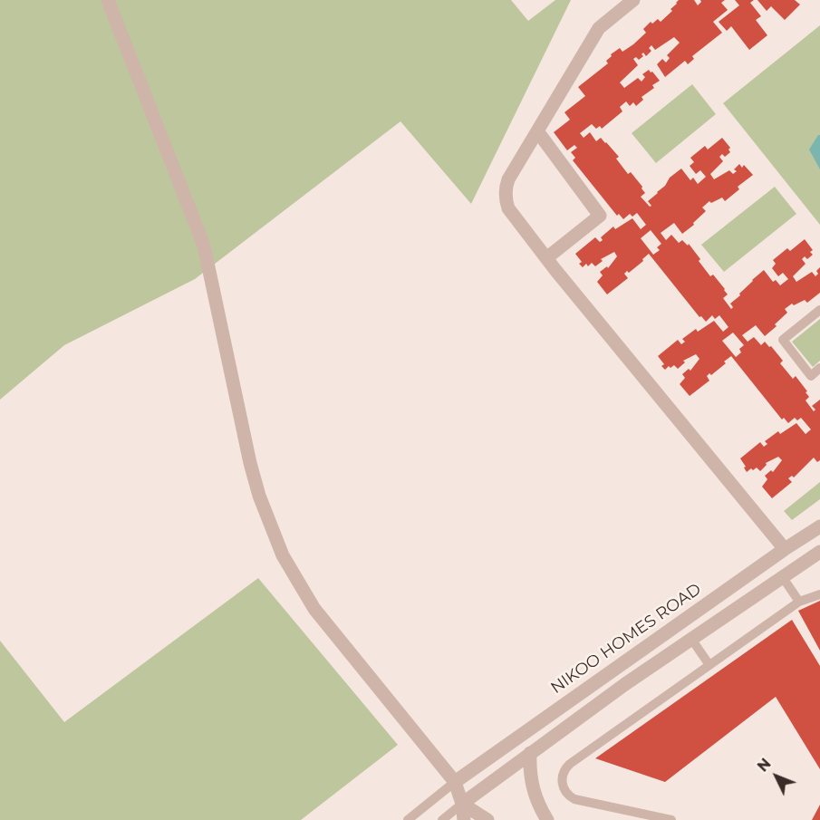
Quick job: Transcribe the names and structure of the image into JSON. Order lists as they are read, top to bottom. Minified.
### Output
{"streets":{"street":["NIKOO HOMES ROAD"]},"north":"top left"}
